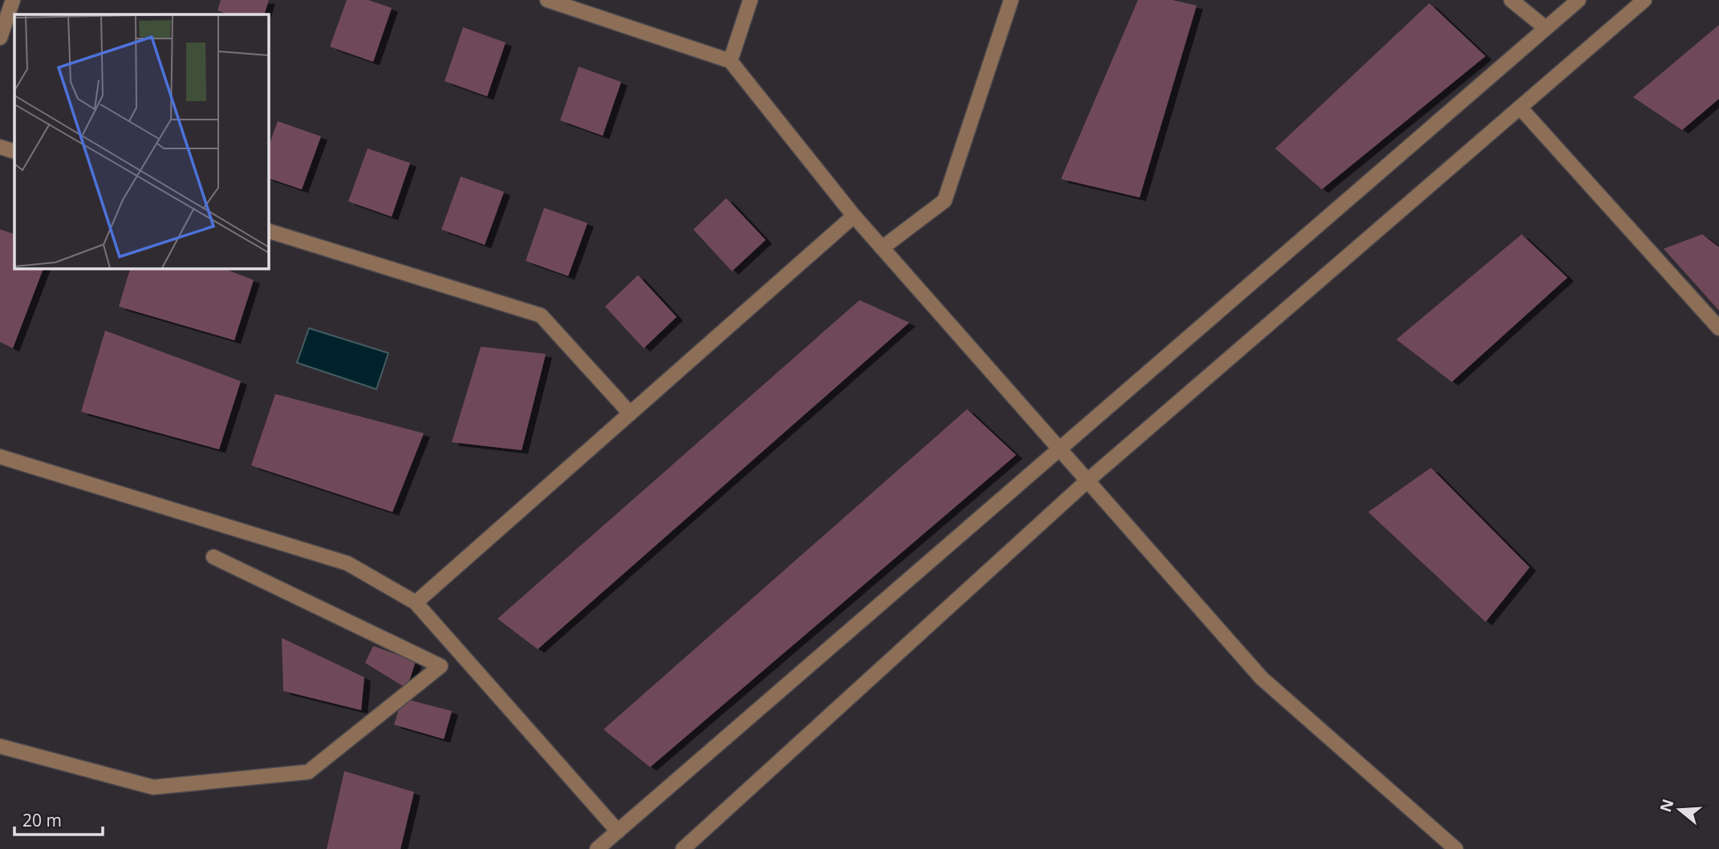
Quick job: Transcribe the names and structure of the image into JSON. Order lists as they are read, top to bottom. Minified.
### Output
{"scale_bar":"20 m","north":"left"}
